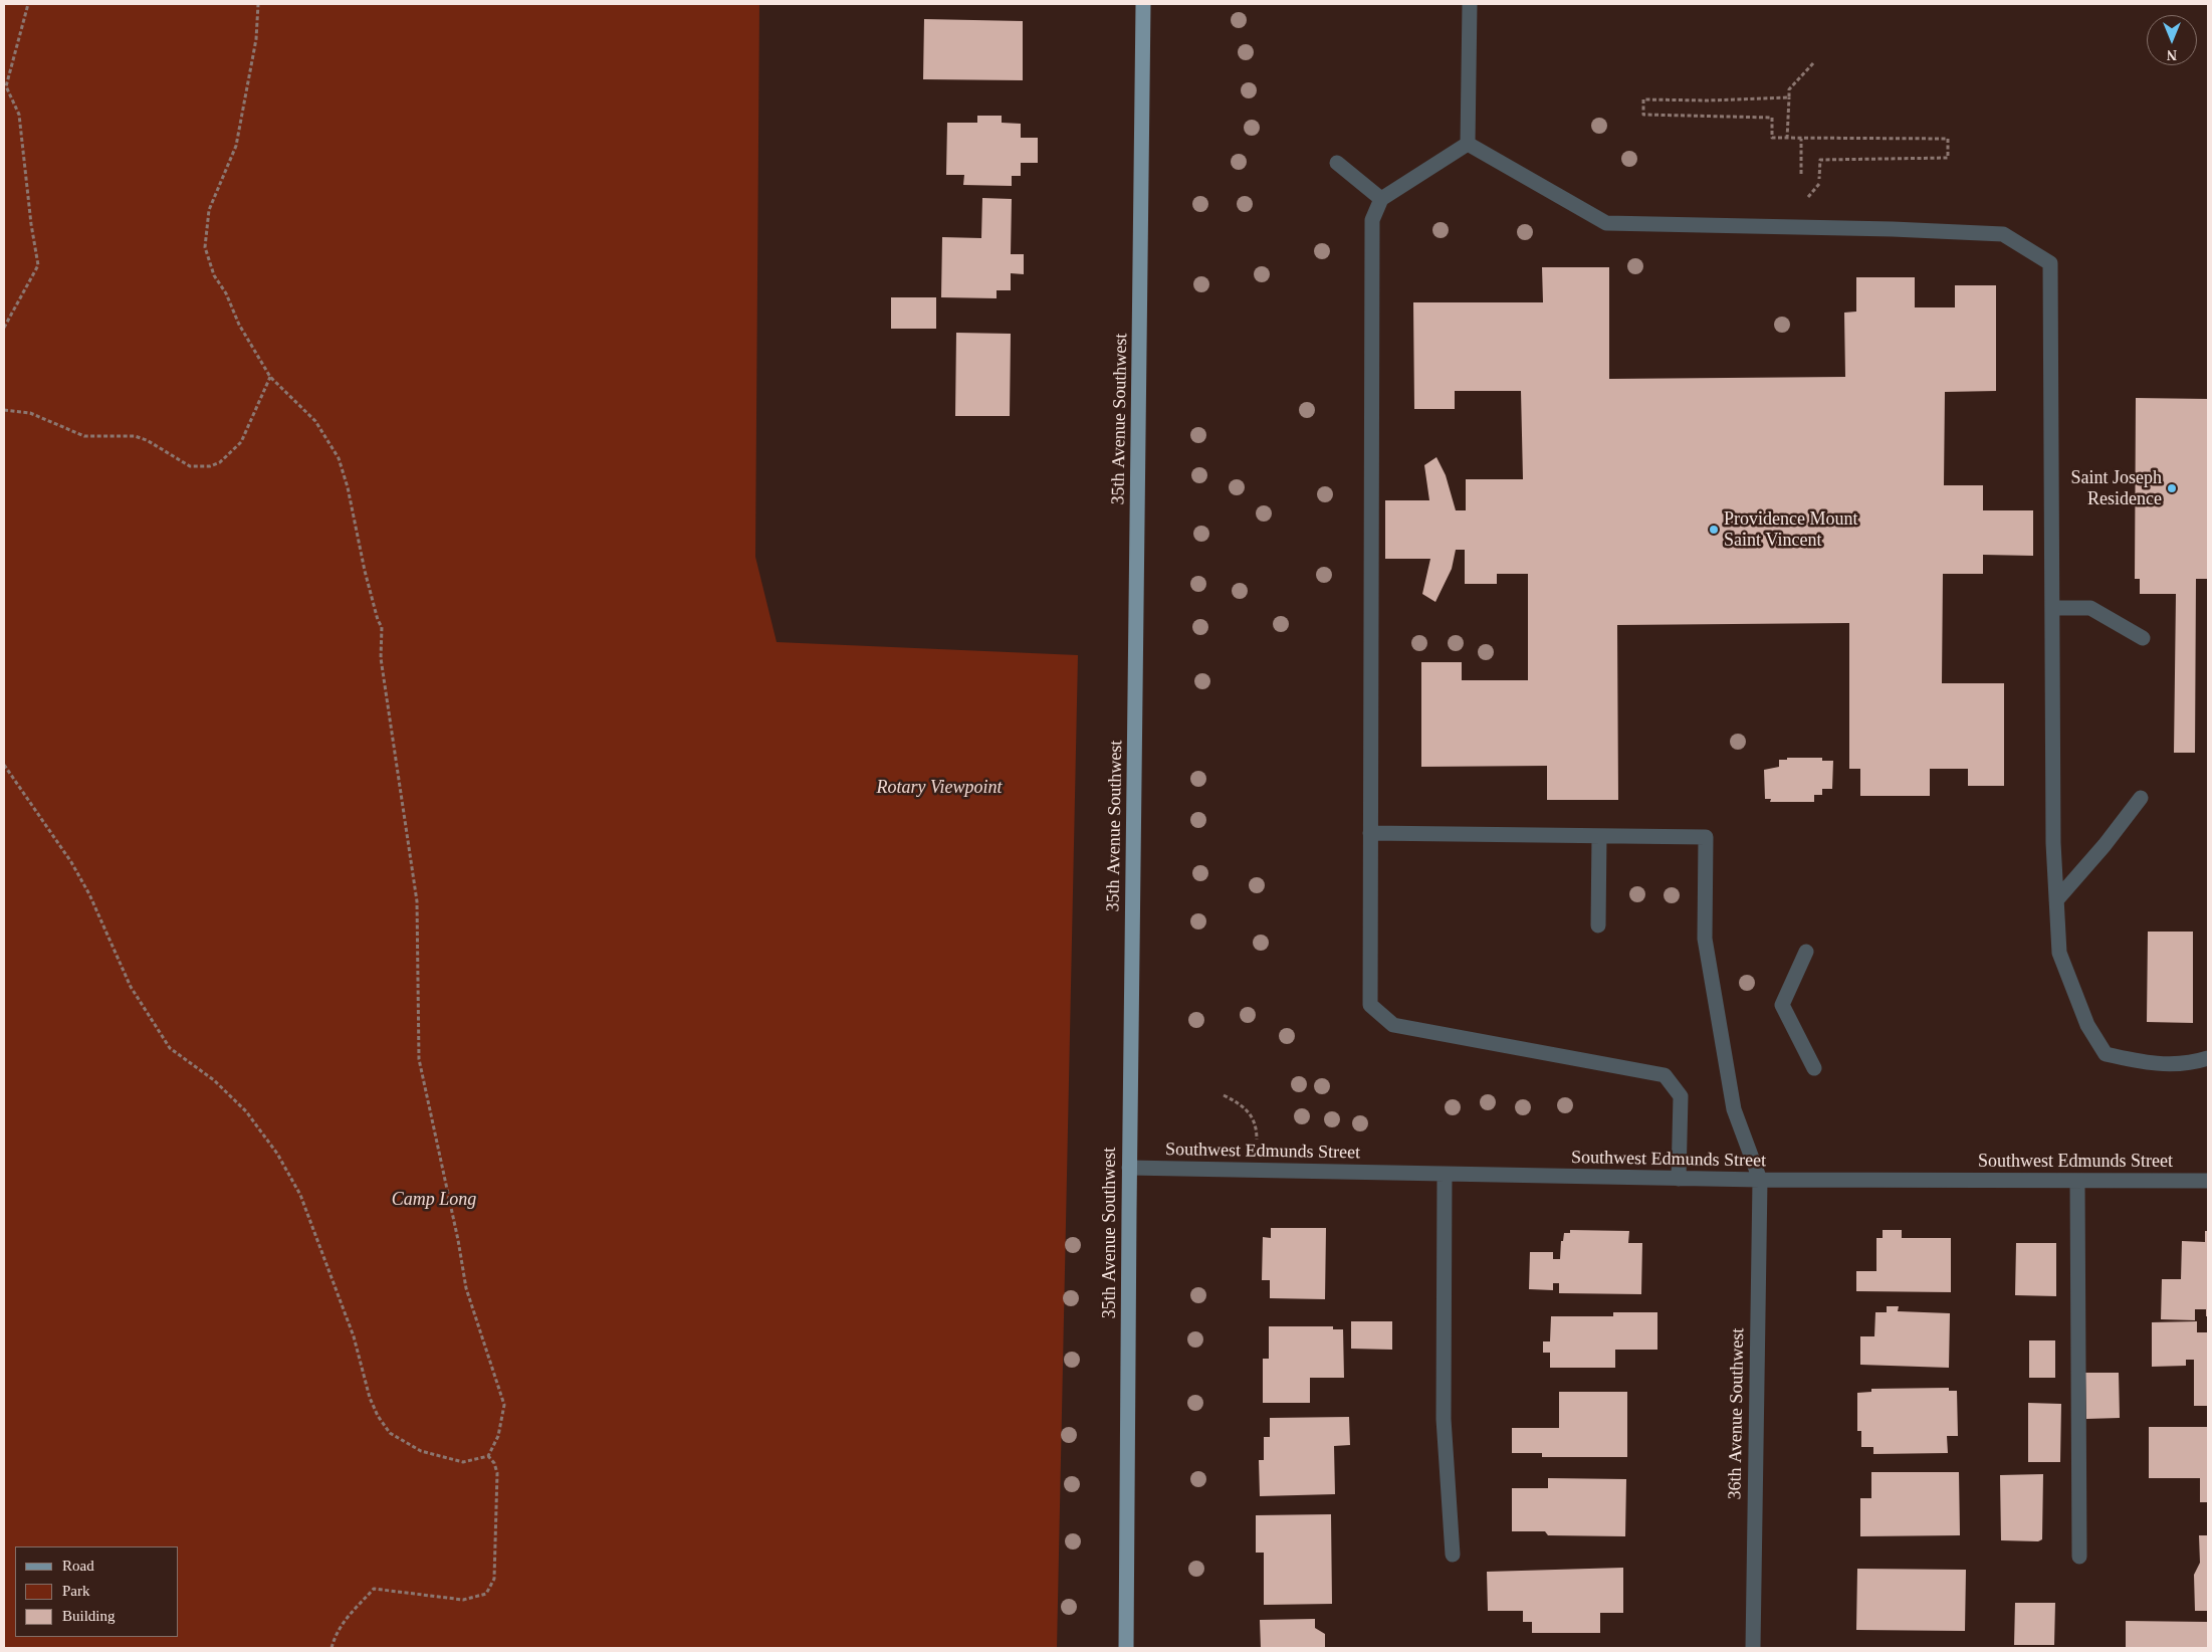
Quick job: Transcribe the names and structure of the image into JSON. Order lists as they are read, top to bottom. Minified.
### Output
{"streets":{"main road":["35th Avenue Southwest"],"street":["Southwest Edmunds Street","36th Avenue Southwest"]},"crossings":[["35th Avenue Southwest","Southwest Edmunds Street"],["Southwest Edmunds Street","36th Avenue Southwest"]],"parks":["Rotary Viewpoint","Camp Long"],"places":["Saint Joseph Residence","Providence Mount Saint Vincent"],"legend":["Road","Park","Building"],"north":"bottom"}
